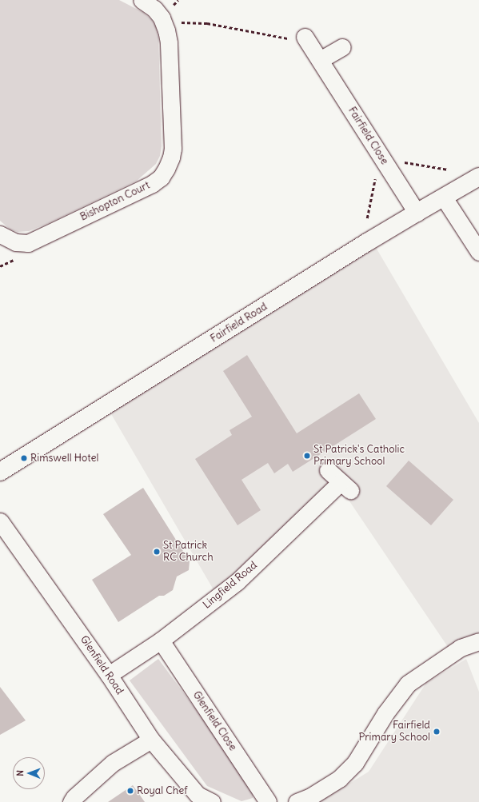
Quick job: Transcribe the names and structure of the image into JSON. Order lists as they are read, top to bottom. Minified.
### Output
{"streets":{"street":["Fairfield Close","Bishopton Court","Fairfield Road","Lingfield Road","Glenfield Road","Glenfield Close"]},"crossings":[["Fairfield Close","Fairfield Road"],["Lingfield Road","Glenfield Road"],["Lingfield Road","Glenfield Close"]],"places":["St Patrick's Catholic Primary School","Rimswell Hotel","St Patrick RC Church","Fairfield Primary School","Royal Chef"],"north":"left"}
